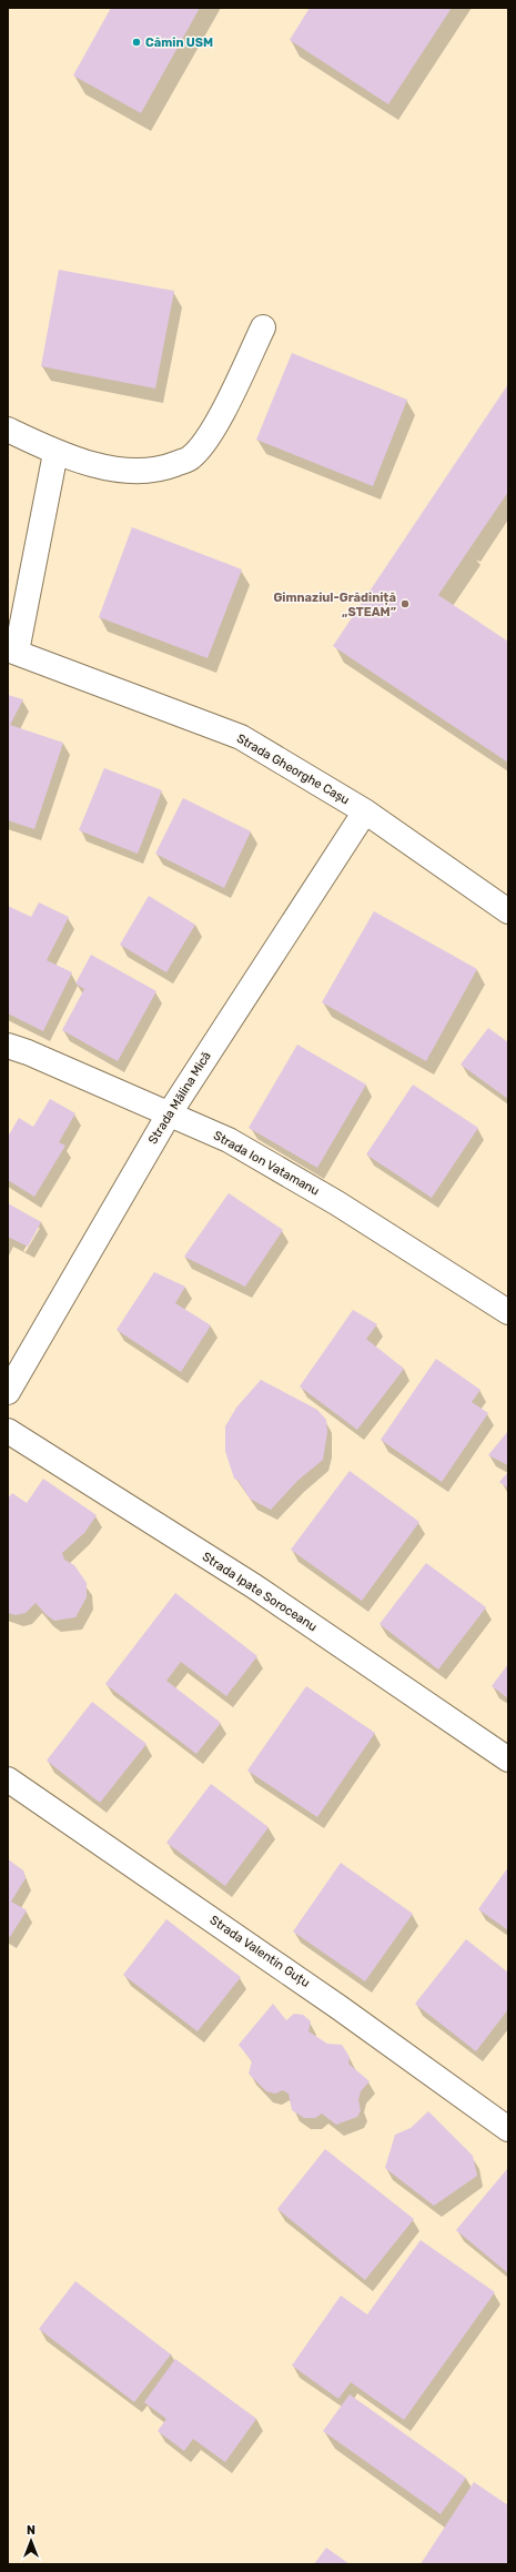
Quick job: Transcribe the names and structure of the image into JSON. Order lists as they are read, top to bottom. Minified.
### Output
{"streets":{"street":["Strada Gheorghe Cașu","Strada Mălina Mică","Strada Ion Vatamanu","Strada Ipate Soroceanu","Strada Valentin Guțu"]},"crossings":[["Strada Gheorghe Cașu","Strada Mălina Mică"],["Strada Mălina Mică","Strada Ion Vatamanu"]],"places":["Cămin USM","Gimnaziul-Grădiniță „STEAM”"],"north":"top"}
